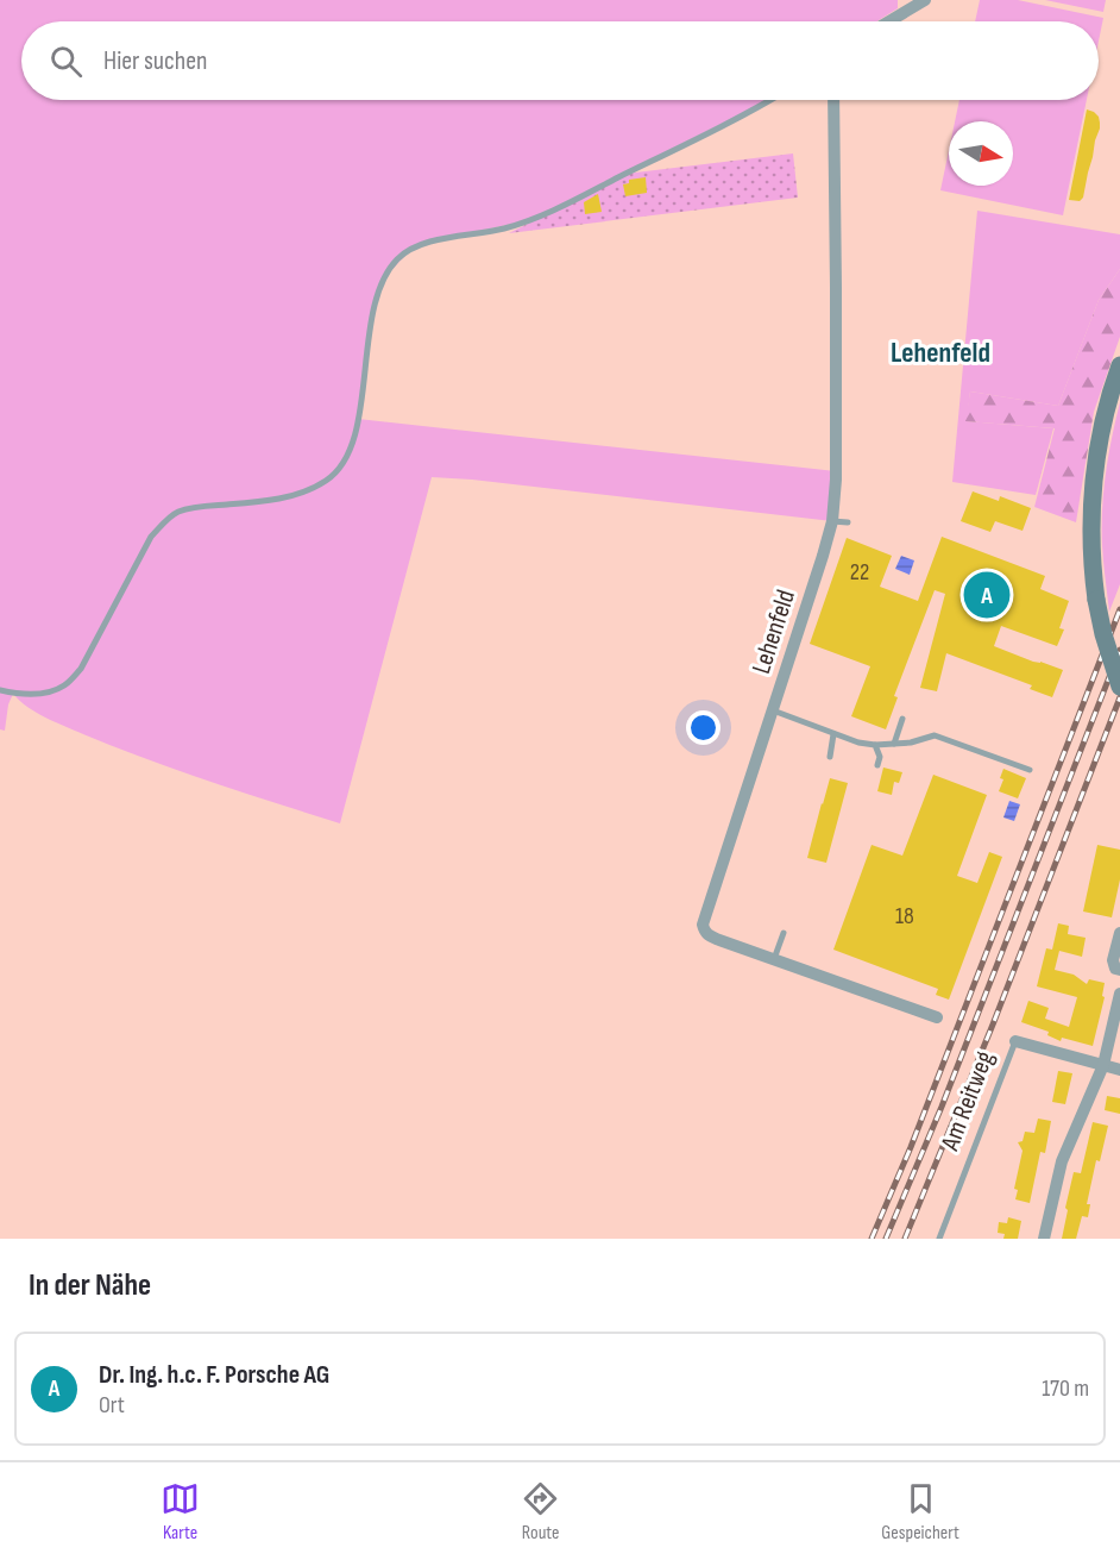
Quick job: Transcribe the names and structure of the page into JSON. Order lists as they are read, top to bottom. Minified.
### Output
{"streets":{"street":["Lehenfeld","Am Reitweg"]},"districts":["Lehenfeld"],"house_numbers":["22","18"],"north":"right","page":{"search":"Hier suchen","pins":"A","heading":"In der Nähe","list":[{"mark":"A","name":"Dr. Ing. h.c. F. Porsche AG","note":"Ort","value":"170 m"}],"nav":["Karte","Route","Gespeichert"]}}
